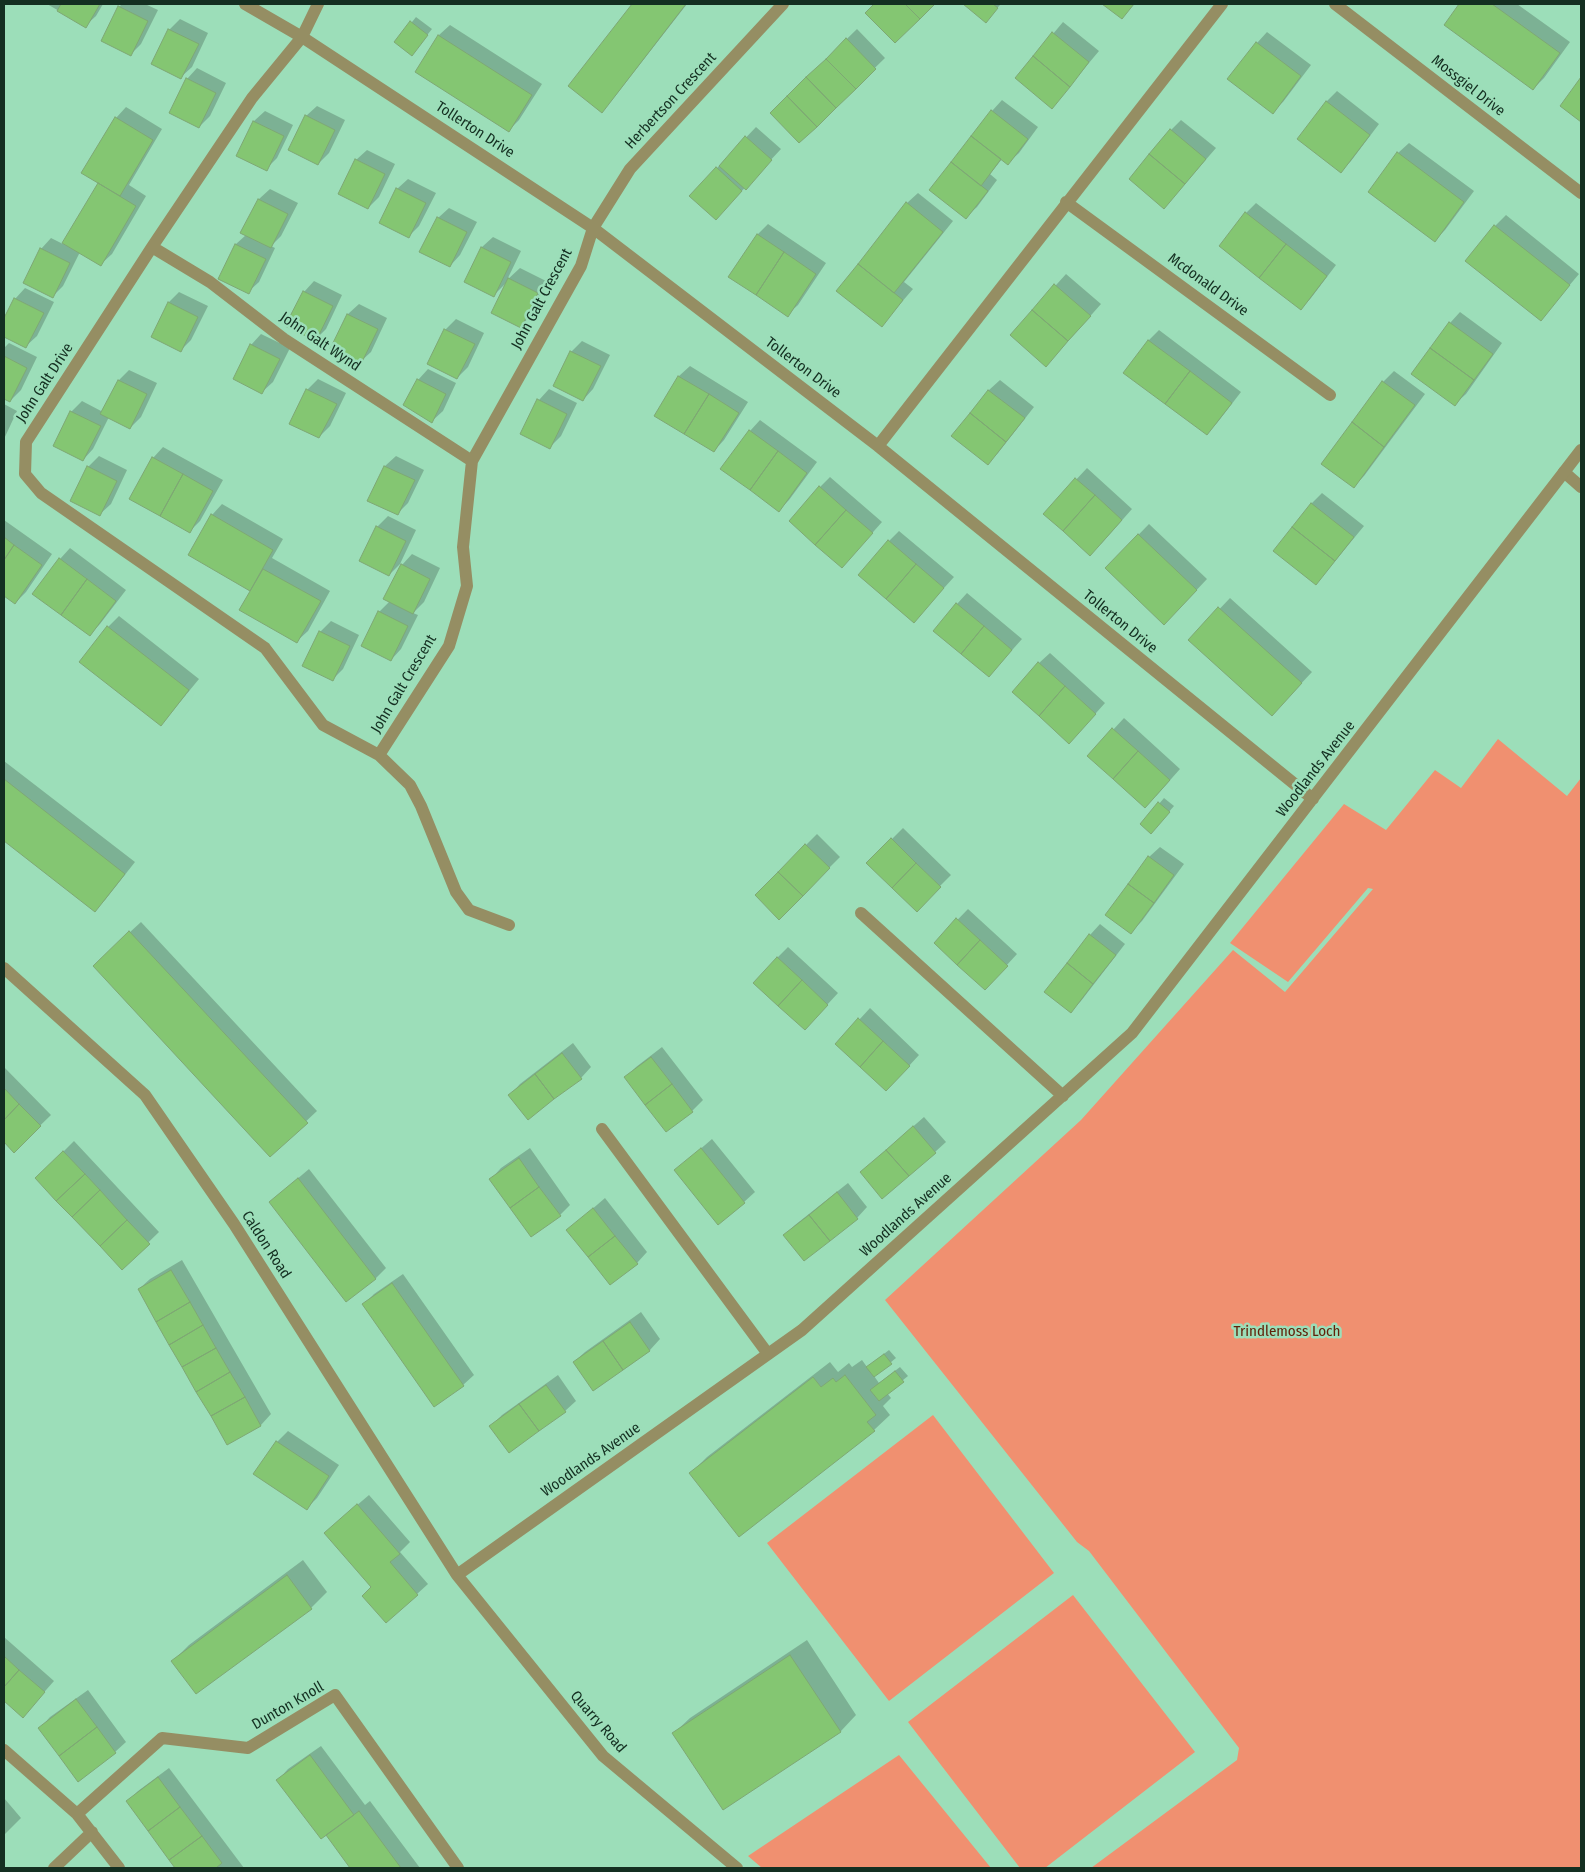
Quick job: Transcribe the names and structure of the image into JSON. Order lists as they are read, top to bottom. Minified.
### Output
{"streets":{"street":["Mossgiel Drive","Herbertson Crescent","Tollerton Drive","Mcdonald Drive","John Galt Crescent","John Galt Wynd","John Galt Drive","Woodlands Avenue","Caldon Road","Dunton Knoll","Quarry Road"]},"crossings":[["Herbertson Crescent","Tollerton Drive"],["Herbertson Crescent","John Galt Crescent"],["Tollerton Drive","John Galt Crescent"],["Tollerton Drive","John Galt Drive"],["Tollerton Drive","Woodlands Avenue"],["John Galt Crescent","John Galt Wynd"],["John Galt Crescent","John Galt Drive"],["John Galt Wynd","John Galt Drive"],["Woodlands Avenue","Caldon Road"],["Woodlands Avenue","Quarry Road"],["Caldon Road","Quarry Road"]],"parks":["Trindlemoss Loch"]}
